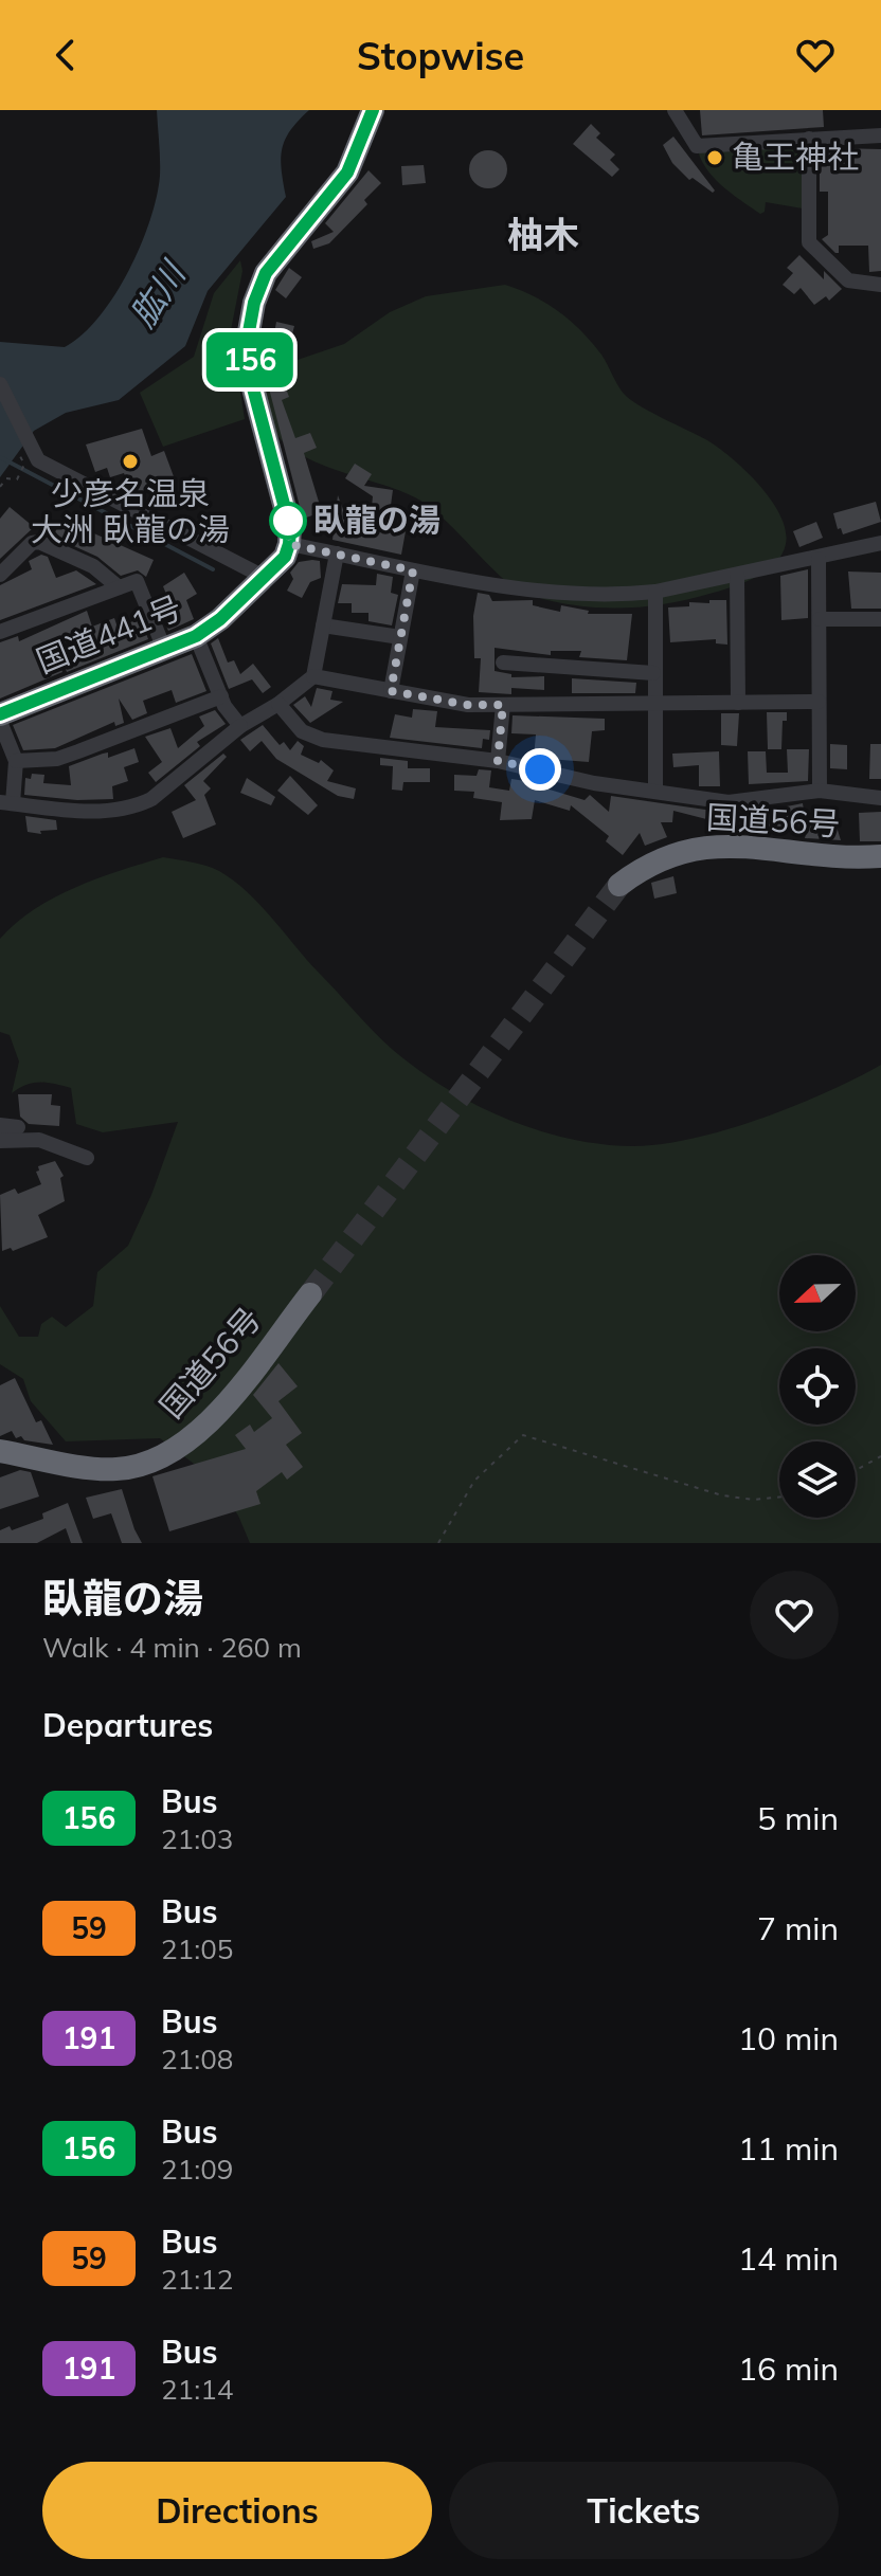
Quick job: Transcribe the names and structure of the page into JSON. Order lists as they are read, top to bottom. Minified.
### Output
{"streets":{"highway":["国道441号","国道56号"]},"districts":["柚木"],"water":["肱川"],"places":["亀王神社","少彦名温泉 大洲 臥龍の湯","臥龍の湯"],"lines":["bus line 156"],"north":"left","page":{"header":"Stopwise","on_map":"156","heading":[["臥龍の湯","Walk · 4 min · 260 m"],"Departures"],"list":[{"mark":"156","name":"Bus","note":"21:03","value":"5 min"},{"mark":"59","name":"Bus","note":"21:05","value":"7 min"},{"mark":"191","name":"Bus","note":"21:08","value":"10 min"},{"mark":"156","name":"Bus","note":"21:09","value":"11 min"},{"mark":"59","name":"Bus","note":"21:12","value":"14 min"},{"mark":"191","name":"Bus","note":"21:14","value":"16 min"}],"buttons":["Directions","Tickets"]}}
